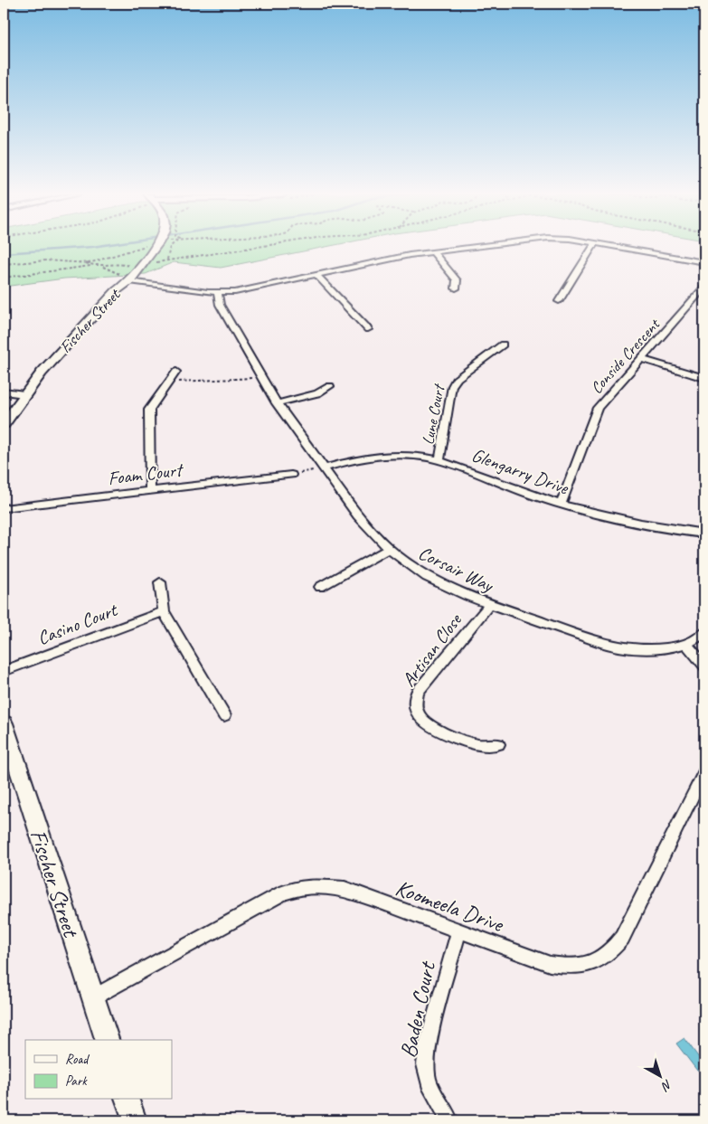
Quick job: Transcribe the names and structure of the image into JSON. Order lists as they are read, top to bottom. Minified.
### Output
{"streets":{"street":["Fischer Street","Conside Crescent","Lune Court","Glengarry Drive","Foam Court","Corsair Way","Casino Court","Artisan Close","Koomeela Drive","Baden Court"]},"crossings":[["Fischer Street","Koomeela Drive"],["Conside Crescent","Glengarry Drive"],["Lune Court","Glengarry Drive"],["Glengarry Drive","Corsair Way"],["Corsair Way","Artisan Close"],["Koomeela Drive","Baden Court"]],"legend":["Road","Park"],"north":"bottom right"}
